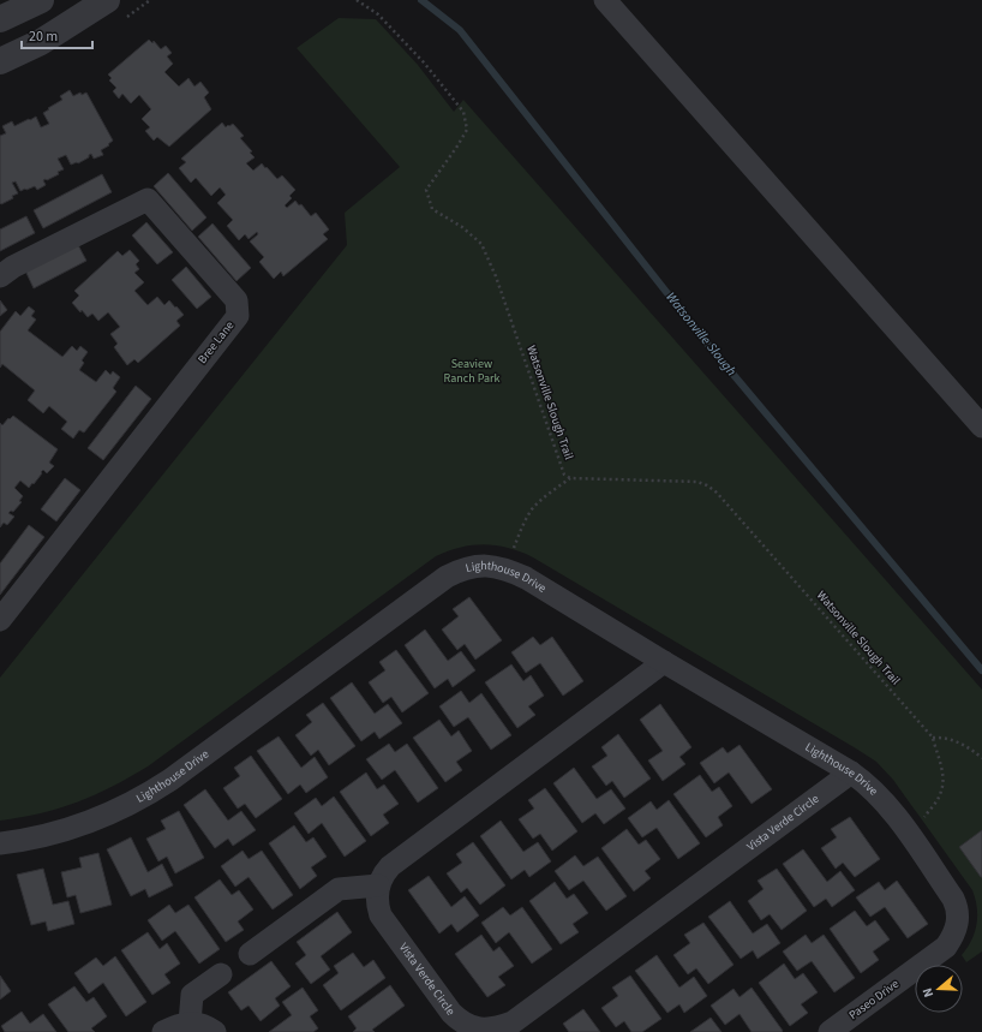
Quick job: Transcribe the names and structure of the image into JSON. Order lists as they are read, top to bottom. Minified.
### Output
{"streets":{"street":["Bree Lane","Lighthouse Drive","Vista Verde Circle","Paseo Drive"],"path":["Watsonville Slough Trail"]},"crossings":[["Lighthouse Drive","Vista Verde Circle"],["Lighthouse Drive","Paseo Drive"]],"water":["Watsonville Slough"],"parks":["Seaview Ranch Park"],"scale_bar":"20 m","north":"left"}
